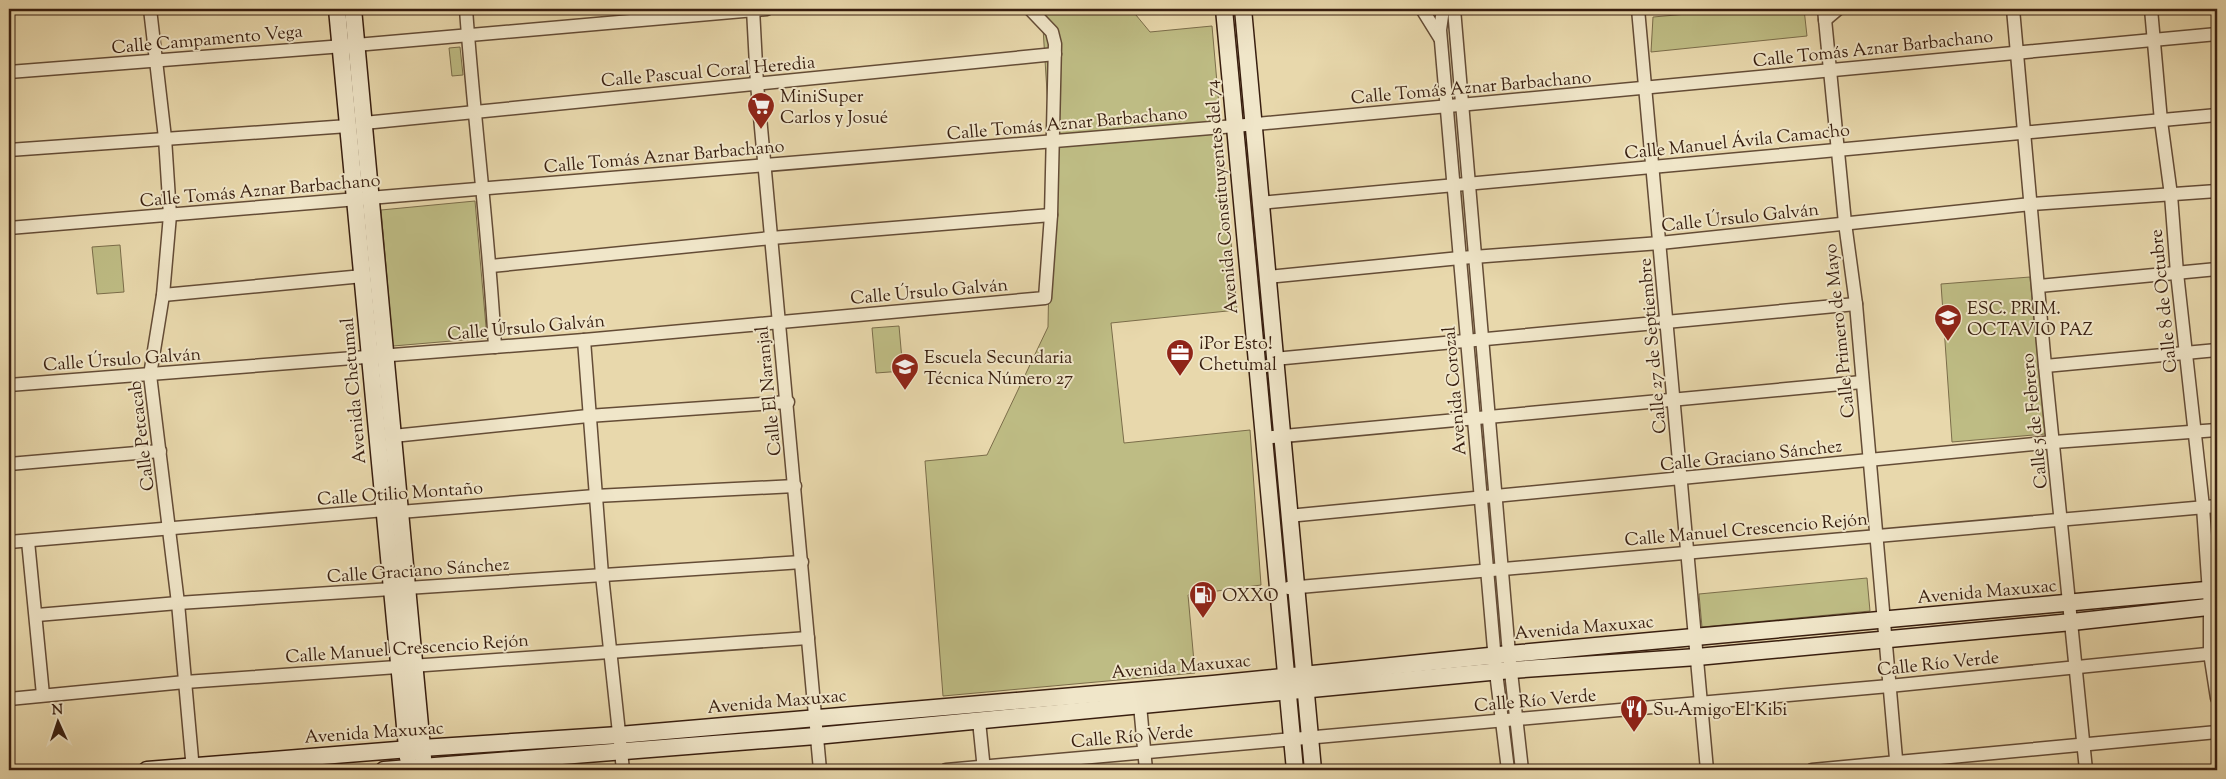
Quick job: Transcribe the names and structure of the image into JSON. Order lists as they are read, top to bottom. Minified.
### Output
{"streets":{"main road":["Avenida Constituyentes del 74","Avenida Chetumal","Avenida Maxuxac"],"street":["Calle Campamento Vega","Calle Tomás Aznar Barbachano","Calle Pascual Coral Heredia","Calle Manuel Ávila Camacho","Calle Úrsulo Galván","Calle 8 de Octubre","Calle Primero de Mayo","Calle 27 de Septiembre","Calle El Naranjal","Avenida Corozal","Calle 5 de Febrero","Calle Petcacab","Calle Graciano Sánchez","Calle Otilio Montaño","Calle Manuel Crescencio Rejón","Calle Río Verde"]},"crossings":[["Calle Campamento Vega","Avenida Chetumal"],["Calle Campamento Vega","Calle El Naranjal"],["Calle Campamento Vega","Calle Petcacab"],["Calle Tomás Aznar Barbachano","Avenida Constituyentes del 74"],["Calle Tomás Aznar Barbachano","Calle 8 de Octubre"],["Calle Tomás Aznar Barbachano","Calle Primero de Mayo"],["Calle Tomás Aznar Barbachano","Calle 27 de Septiembre"],["Calle Tomás Aznar Barbachano","Avenida Chetumal"],["Calle Tomás Aznar Barbachano","Calle El Naranjal"],["Calle Tomás Aznar Barbachano","Avenida Corozal"],["Calle Tomás Aznar Barbachano","Calle 5 de Febrero"],["Calle Tomás Aznar Barbachano","Calle Petcacab"],["Calle Pascual Coral Heredia","Avenida Chetumal"],["Calle Pascual Coral Heredia","Calle El Naranjal"],["Calle Pascual Coral Heredia","Calle Petcacab"],["Calle Manuel Ávila Camacho","Calle 8 de Octubre"],["Calle Manuel Ávila Camacho","Calle Primero de Mayo"],["Calle Manuel Ávila Camacho","Calle 27 de Septiembre"],["Calle Manuel Ávila Camacho","Avenida Corozal"],["Calle Manuel Ávila Camacho","Calle 5 de Febrero"],["Avenida Constituyentes del 74","Calle Manuel Crescencio Rejón"],["Avenida Constituyentes del 74","Avenida Maxuxac"],["Avenida Constituyentes del 74","Calle Río Verde"],["Calle Úrsulo Galván","Calle 8 de Octubre"],["Calle Úrsulo Galván","Calle Primero de Mayo"],["Calle Úrsulo Galván","Calle 27 de Septiembre"],["Calle Úrsulo Galván","Avenida Chetumal"],["Calle Úrsulo Galván","Calle El Naranjal"],["Calle Úrsulo Galván","Avenida Corozal"],["Calle Úrsulo Galván","Calle 5 de Febrero"],["Calle Úrsulo Galván","Calle Petcacab"],["Calle 8 de Octubre","Calle Graciano Sánchez"],["Calle 8 de Octubre","Calle Manuel Crescencio Rejón"],["Calle 8 de Octubre","Avenida Maxuxac"],["Calle 8 de Octubre","Calle Río Verde"],["Calle Primero de Mayo","Calle Graciano Sánchez"],["Calle Primero de Mayo","Calle Manuel Crescencio Rejón"],["Calle Primero de Mayo","Avenida Maxuxac"],["Calle Primero de Mayo","Calle Río Verde"],["Calle 27 de Septiembre","Calle Graciano Sánchez"],["Calle 27 de Septiembre","Calle Manuel Crescencio Rejón"],["Calle 27 de Septiembre","Avenida Maxuxac"],["Calle 27 de Septiembre","Calle Río Verde"],["Avenida Chetumal","Calle Graciano Sánchez"],["Avenida Chetumal","Calle Otilio Montaño"],["Avenida Chetumal","Calle Manuel Crescencio Rejón"],["Avenida Chetumal","Avenida Maxuxac"],["Calle El Naranjal","Calle Graciano Sánchez"],["Calle El Naranjal","Calle Otilio Montaño"],["Calle El Naranjal","Calle Manuel Crescencio Rejón"],["Calle El Naranjal","Avenida Maxuxac"],["Avenida Corozal","Calle Graciano Sánchez"],["Avenida Corozal","Calle Manuel Crescencio Rejón"],["Avenida Corozal","Avenida Maxuxac"],["Avenida Corozal","Calle Río Verde"],["Calle 5 de Febrero","Calle Graciano Sánchez"],["Calle 5 de Febrero","Calle Manuel Crescencio Rejón"],["Calle 5 de Febrero","Avenida Maxuxac"],["Calle 5 de Febrero","Calle Río Verde"],["Calle Petcacab","Calle Graciano Sánchez"],["Calle Petcacab","Calle Otilio Montaño"],["Calle Petcacab","Calle Manuel Crescencio Rejón"],["Calle Petcacab","Avenida Maxuxac"]],"places":{"supermarket":["MiniSuper Carlos y Josué"],"school or university":["ESC. PRIM. OCTAVIO PAZ","Escuela Secundaria Técnica Número 27"],"office":["¡Por Esto! Chetumal"],"fuel station":["OXXO"],"restaurant":["Su Amigo El Kibi"]},"north":"top"}
